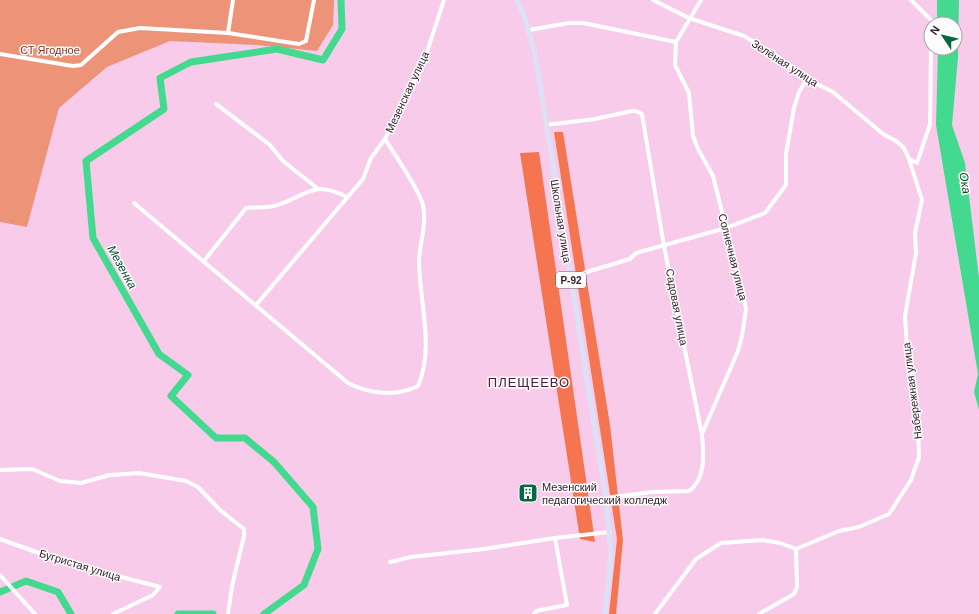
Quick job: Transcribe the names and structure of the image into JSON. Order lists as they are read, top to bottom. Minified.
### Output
{"streets":{"main road":["Школьная улица","Р-92"],"street":["Зелёная улица","Мезенская улица","Солнечная улица","Садовая улица","Набережная улица","Бугристая улица"]},"crossings":[["Зелёная улица","Набережная улица"],["Школьная улица","Р-92"],["Школьная улица","Садовая улица"],["Солнечная улица","Садовая улица"]],"districts":["ПЛЕЩЕЕВО"],"water":["Ока","Мезенка"],"parks":["СТ Ягодное"],"places":{"building":["Мезенский педагогический колледж"]},"north":"top left"}
